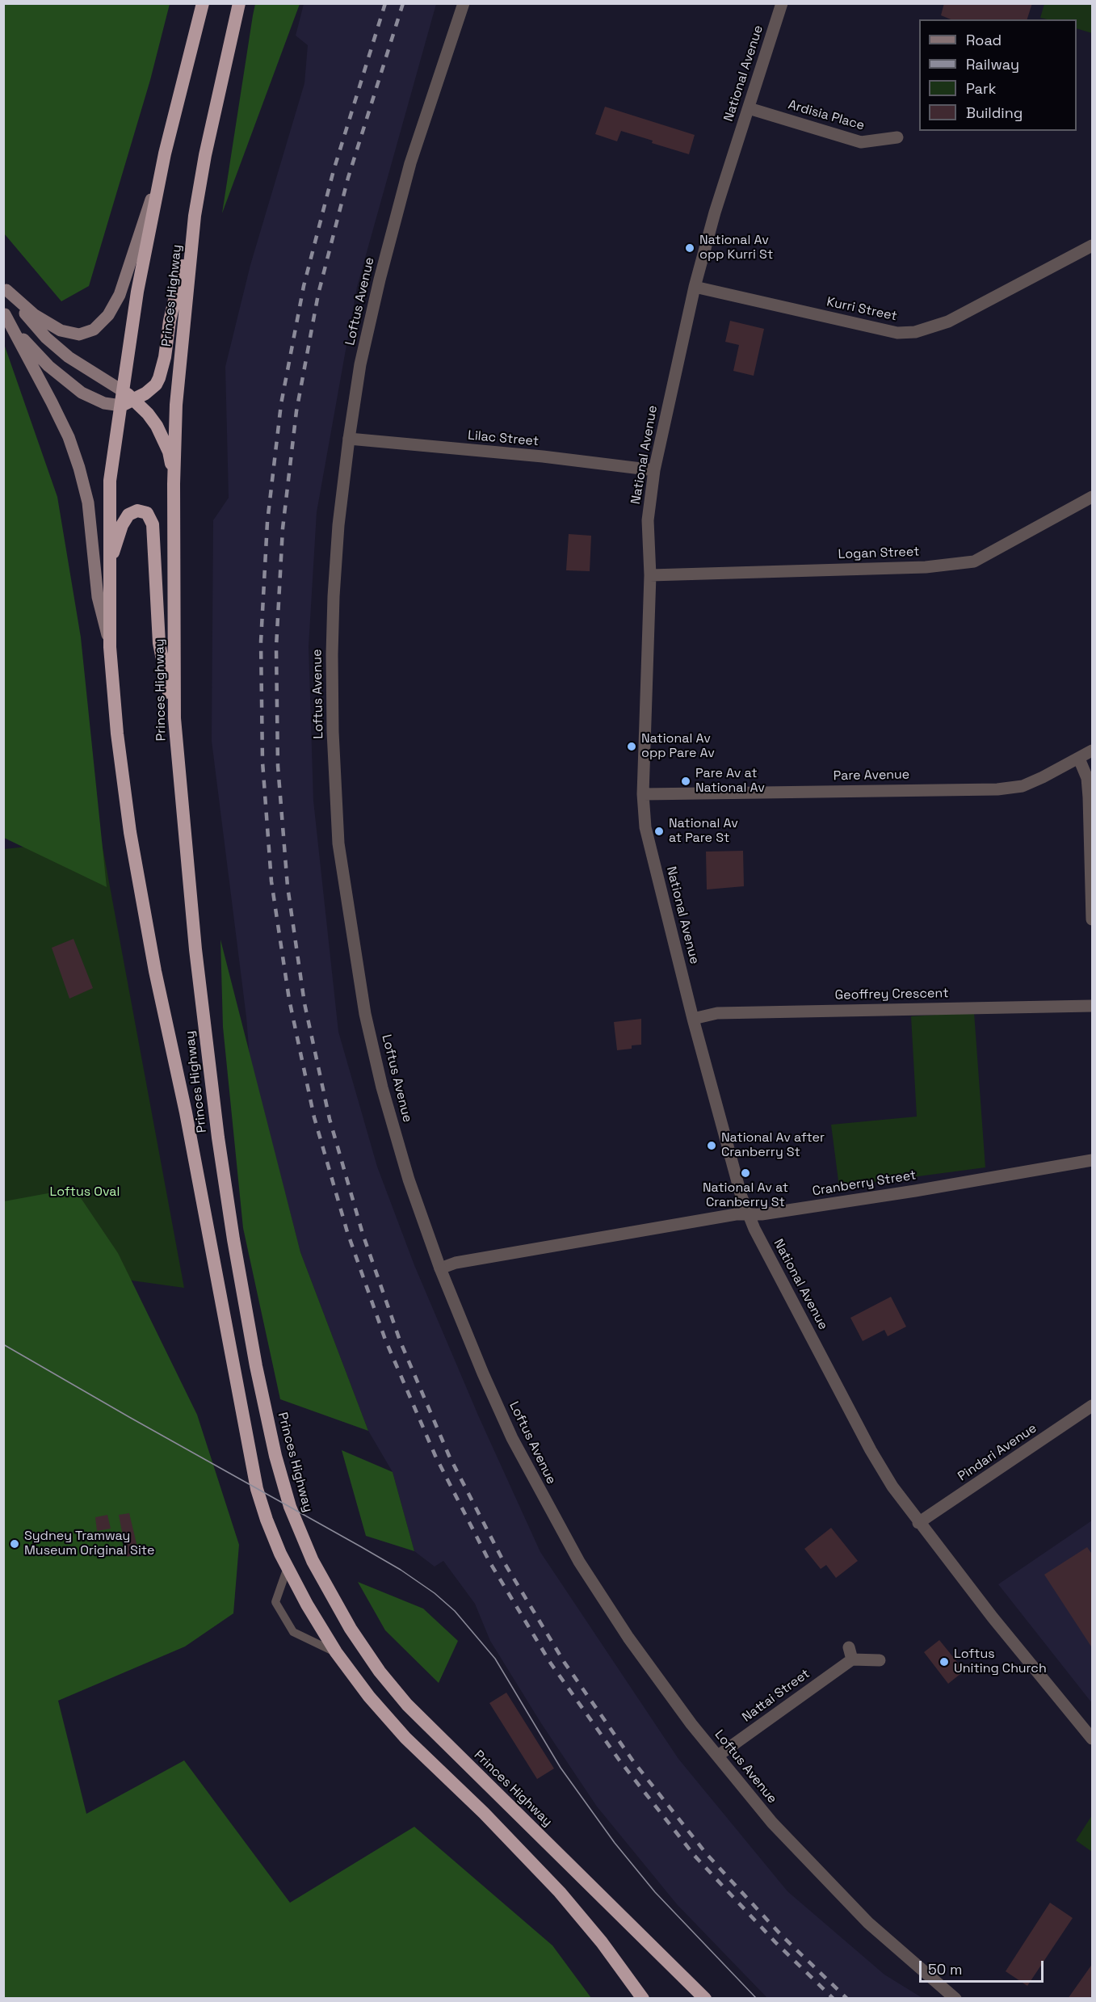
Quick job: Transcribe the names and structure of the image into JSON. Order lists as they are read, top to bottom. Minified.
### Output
{"streets":{"highway":["Princes Highway"],"street":["National Avenue","Ardisia Place","Loftus Avenue","Kurri Street","Lilac Street","Logan Street","Pare Avenue","Geoffrey Crescent","Cranberry Street","Pindari Avenue","Nattai Street"]},"crossings":[["National Avenue","Ardisia Place"],["National Avenue","Kurri Street"],["National Avenue","Lilac Street"],["National Avenue","Logan Street"],["National Avenue","Pare Avenue"],["National Avenue","Geoffrey Crescent"],["National Avenue","Cranberry Street"],["National Avenue","Pindari Avenue"],["Loftus Avenue","Lilac Street"],["Loftus Avenue","Cranberry Street"],["Loftus Avenue","Nattai Street"]],"parks":["Loftus Oval"],"places":["National Av opp Kurri St","National Av opp Pare Av","Pare Av at National Av","National Av at Pare St","National Av after Cranberry St","National Av at Cranberry St","Sydney Tramway Museum Original Site","Loftus Uniting Church"],"legend":["Road","Railway","Park","Building"],"scale_bar":"50 m"}
